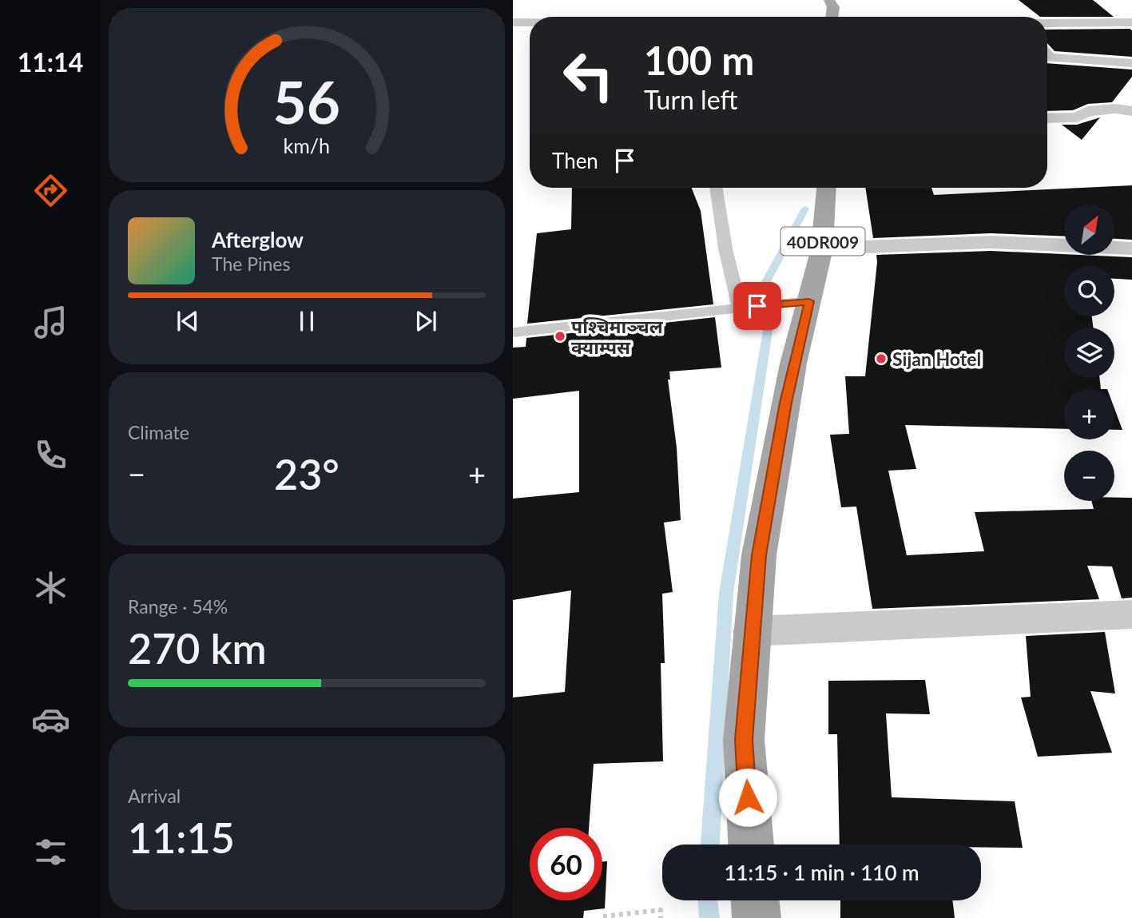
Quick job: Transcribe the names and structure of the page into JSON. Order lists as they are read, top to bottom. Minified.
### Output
{"streets":{"main road":["40DR009"]},"places":["पश्‍चिमाञ्‍चल क्याम्पस","Sijan Hotel"],"north":"top right","page":{"tabs":"11:14","turn":["100 m","Turn left"],"then":"Then","map_buttons":["+","−"],"song":["Afterglow","The Pines"],"tile":["Climate",["Range · 54%","270 km"],["Arrival","11:15"]],"heat":["−","23°","+"],"limit":"60","trip":"11:15 · 1 min · 110 m","gauge":["56","km/h"]}}
